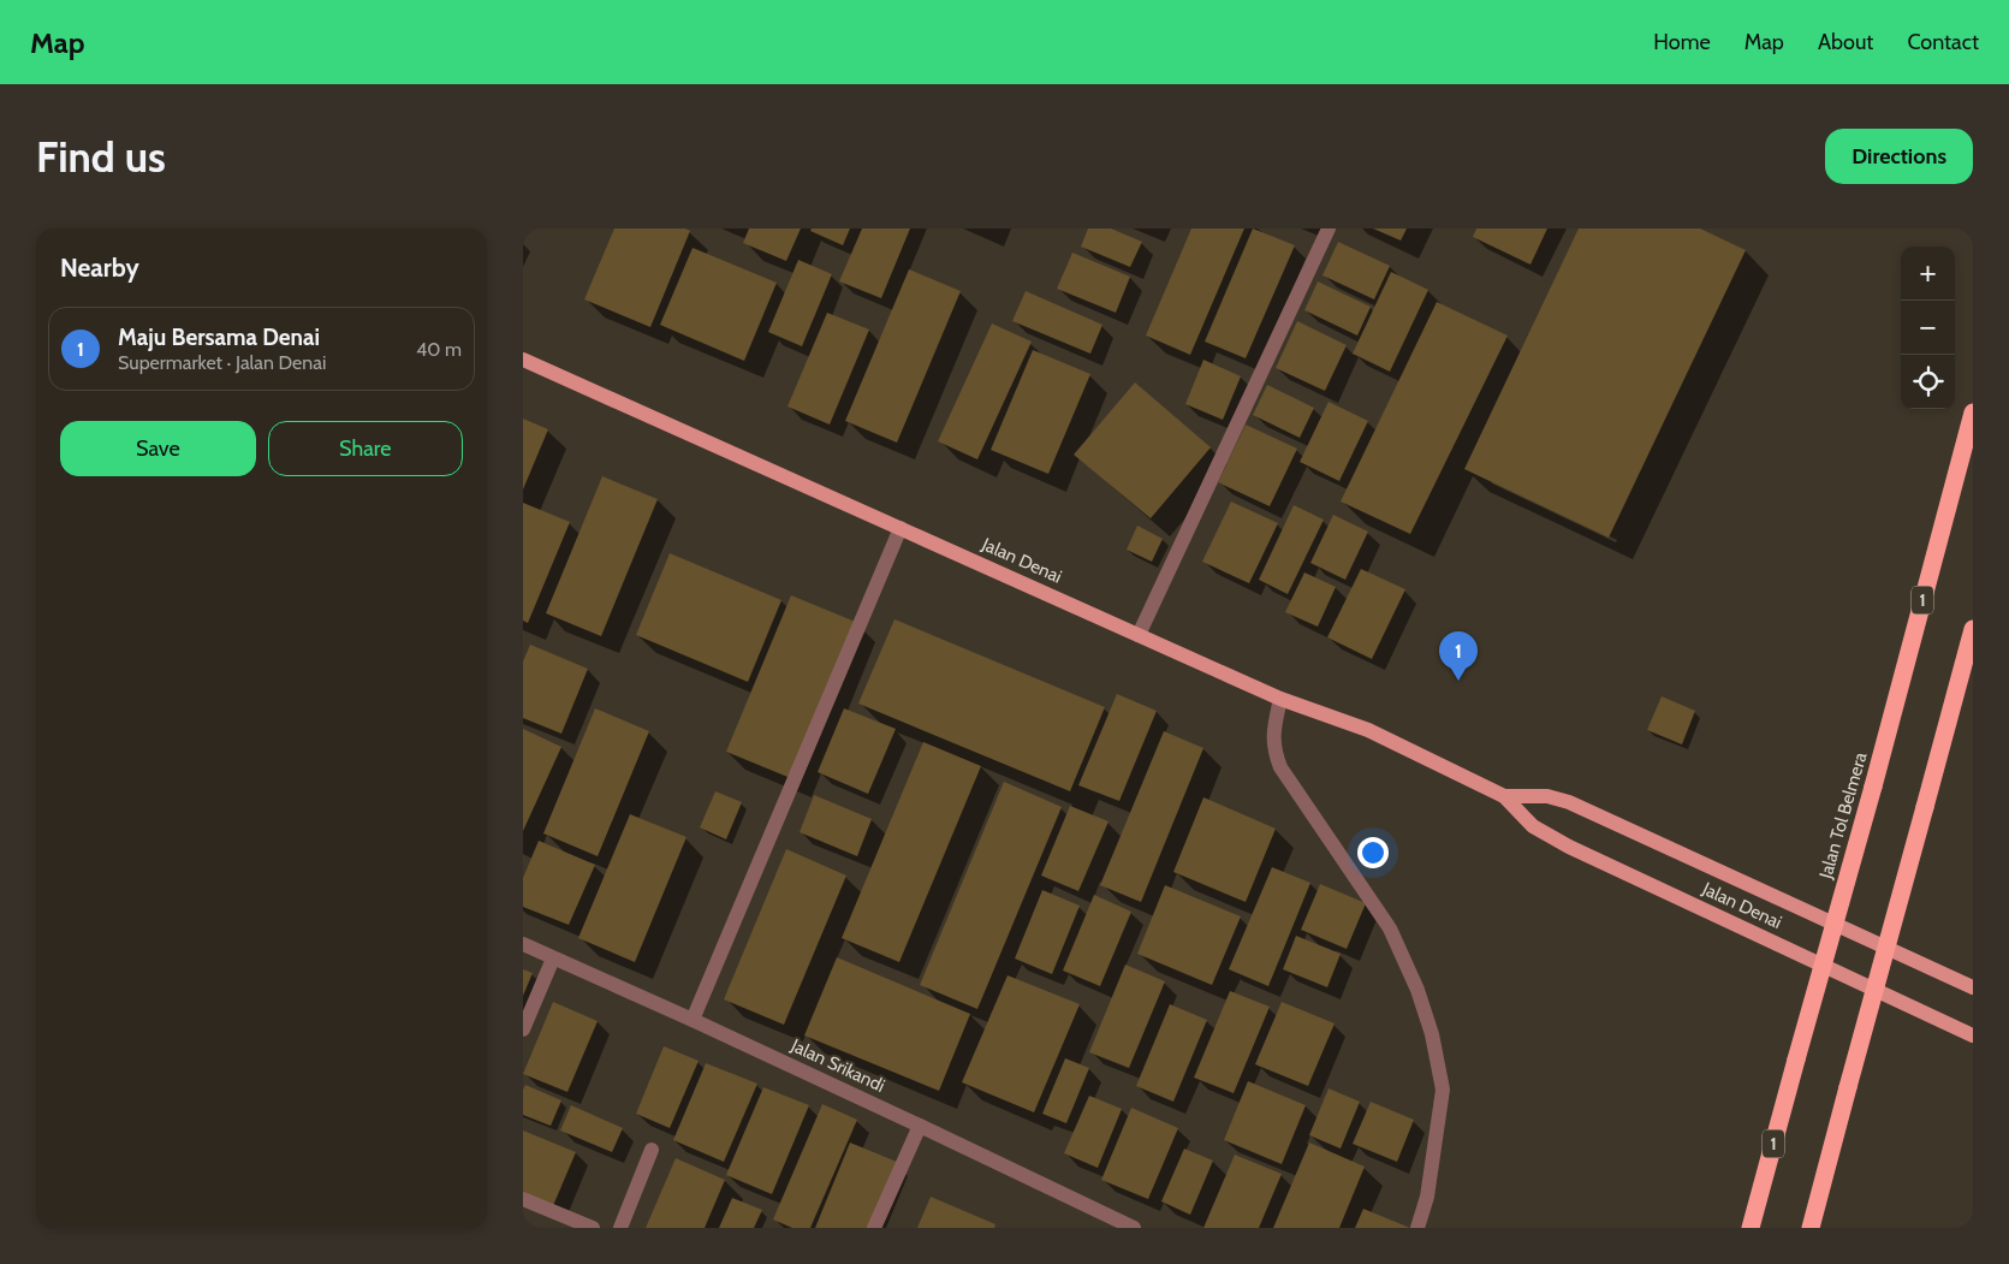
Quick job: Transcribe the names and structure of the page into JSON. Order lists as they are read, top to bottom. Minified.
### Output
{"streets":{"highway":["1","Jalan Tol Belmera"],"main road":["Jalan Denai"],"street":["Jalan Srikandi"]},"page":{"header":"Map","nav":["Home","Map","About","Contact"],"buttons":["Directions",["Save","Share"]],"title":"Find us","heading":"Nearby","map_buttons":["+","−"],"list":[{"mark":"1","name":"Maju Bersama Denai","note":"Supermarket · Jalan Denai","value":"40 m"}],"pins":"1"}}
